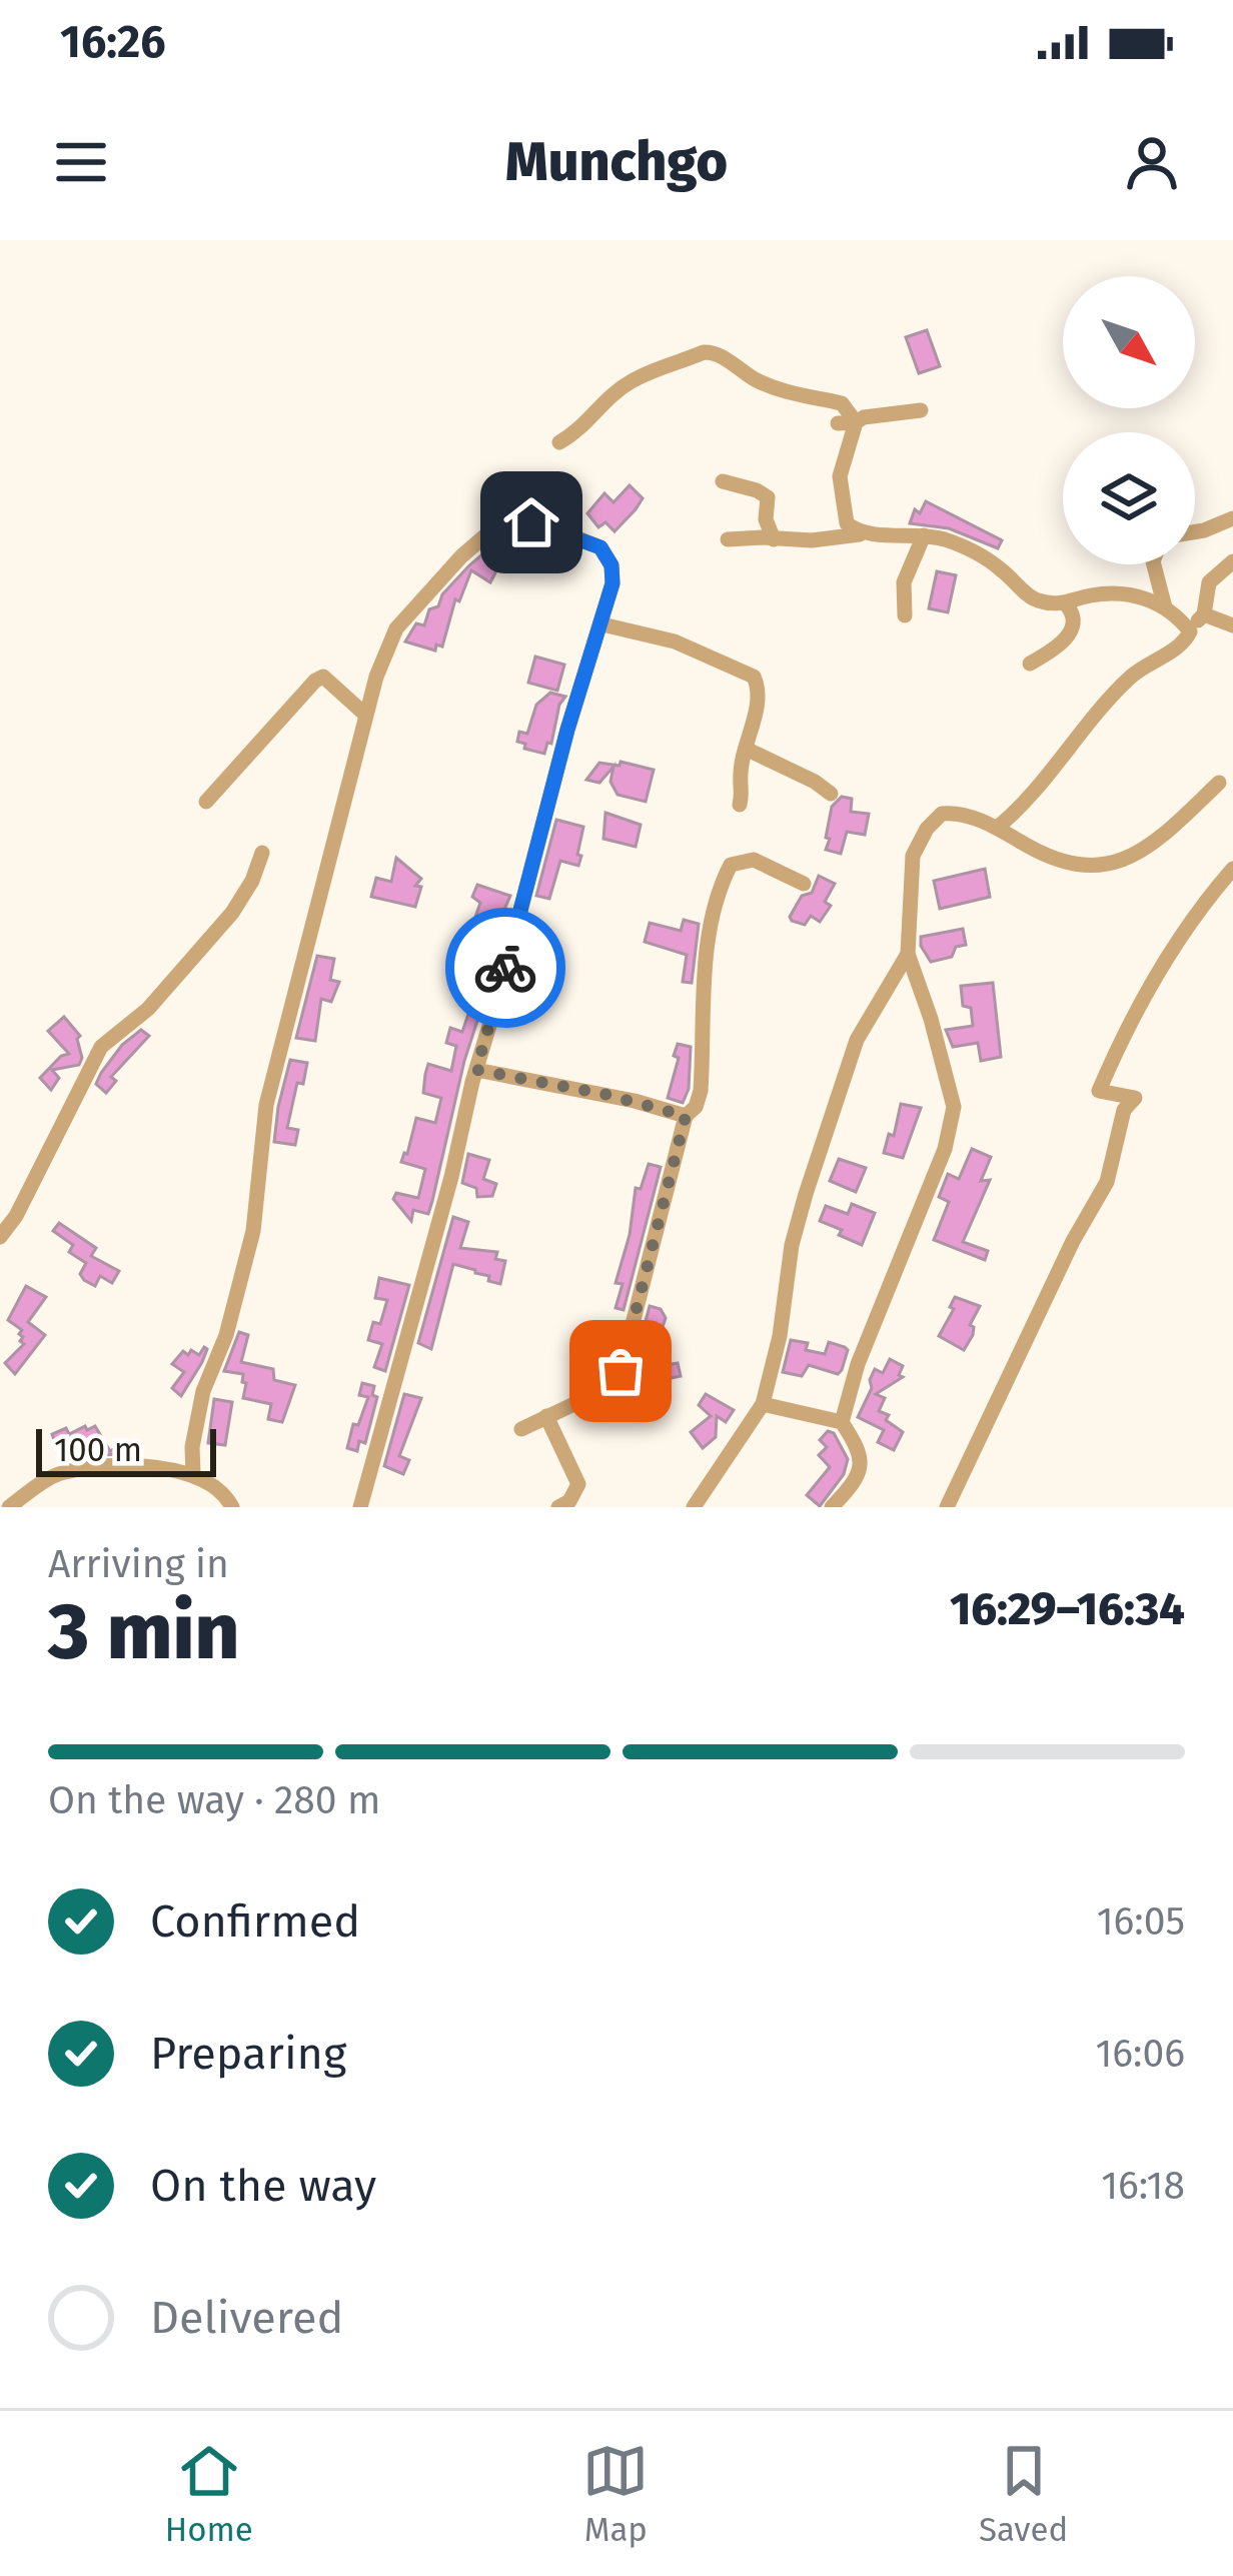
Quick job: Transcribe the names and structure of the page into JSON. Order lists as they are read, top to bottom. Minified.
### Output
{"scale_bar":"100 m","north":"bottom right","page":{"status":"16:26","header":"Munchgo","scale":"100 m","heading":["3 min","Arriving in","16:29–16:34"],"bar":"On the way · 280 m","list":[["Confirmed","16:05"],["Preparing","16:06"],["On the way","16:18"],"Delivered"],"tabs":["Home","Map","Saved"]}}
